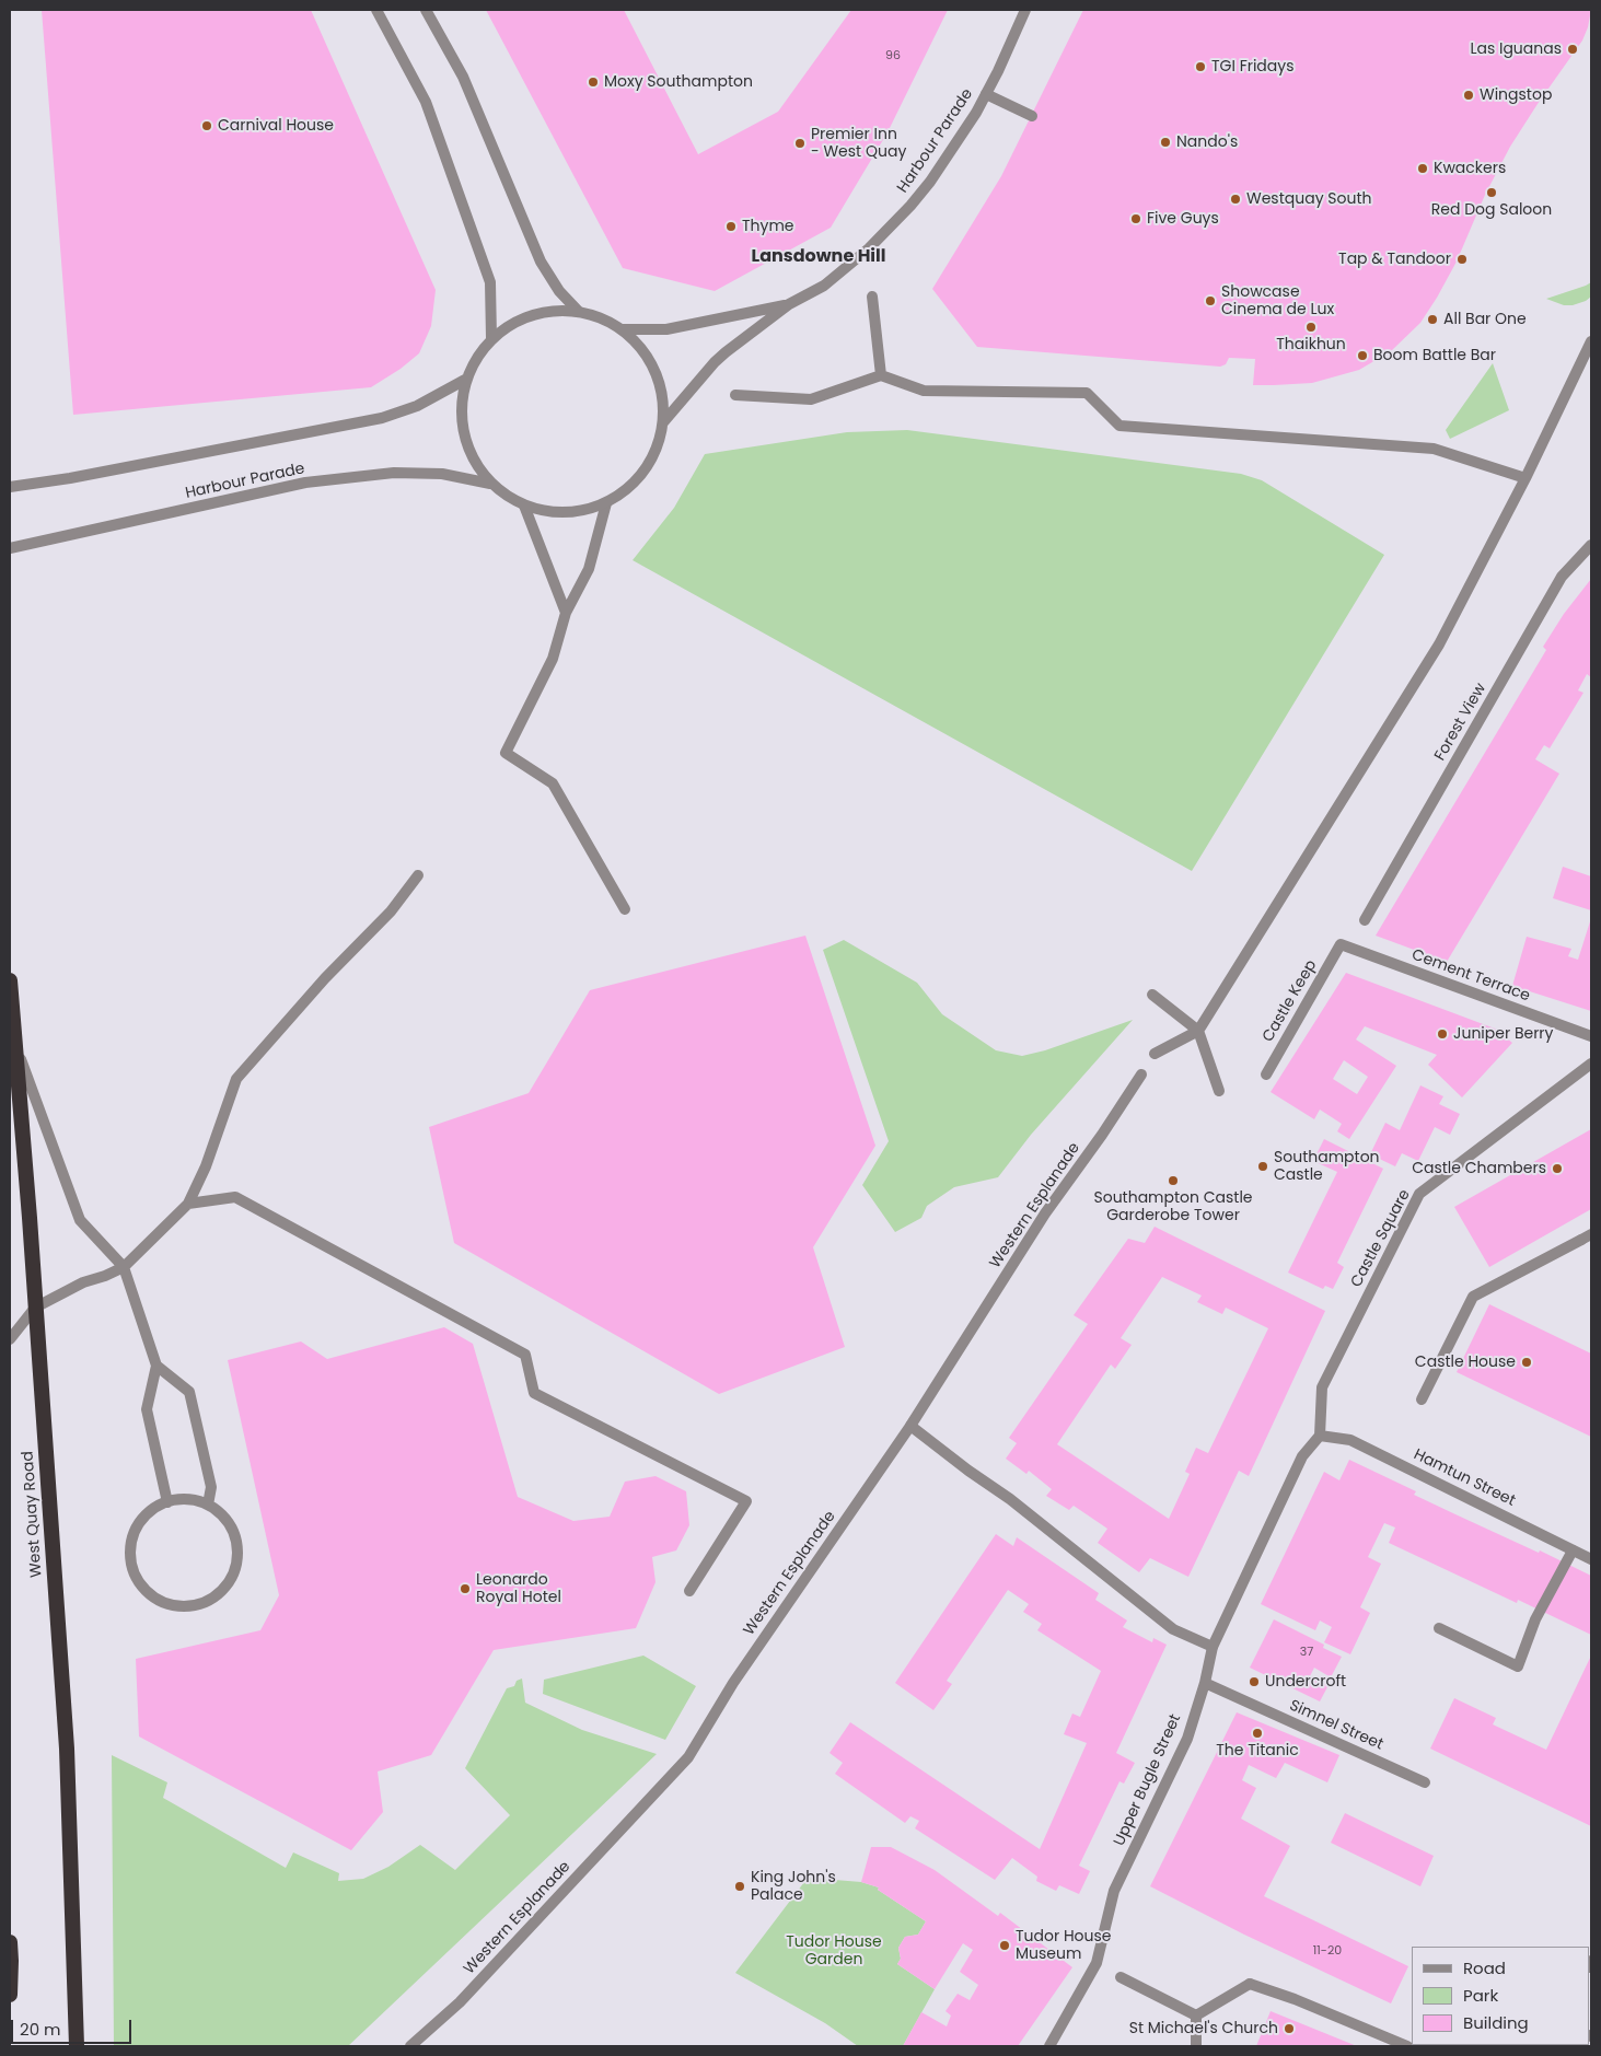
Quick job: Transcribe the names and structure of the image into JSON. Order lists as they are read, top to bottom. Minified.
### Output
{"streets":{"highway":["West Quay Road"],"street":["Harbour Parade","Forest View","Cement Terrace","Castle Keep","Western Esplanade","Castle Square","Hamtun Street","Simnel Street","Upper Bugle Street"]},"crossings":[["Cement Terrace","Castle Keep"],["Castle Square","Hamtun Street"],["Castle Square","Upper Bugle Street"],["Hamtun Street","Upper Bugle Street"],["Simnel Street","Upper Bugle Street"]],"districts":["Lansdowne Hill"],"parks":["Tudor House Garden"],"places":["Las Iguanas","TGI Fridays","Moxy Southampton","Wingstop","Carnival House","Nando's","Premier Inn - West Quay","Kwackers","Red Dog Saloon","Westquay South","Five Guys","Thyme","Tap & Tandoor","Showcase Cinema de Lux","All Bar One","Thaikhun","Boom Battle Bar","Juniper Berry","Southampton Castle","Castle Chambers","Southampton Castle Garderobe Tower","Castle House","Leonardo Royal Hotel","Undercroft","The Titanic","King John's Palace","Tudor House Museum","St Michael's Church"],"house_numbers":["96","37","11-20"],"legend":["Road","Park","Building"],"scale_bar":"20 m"}
